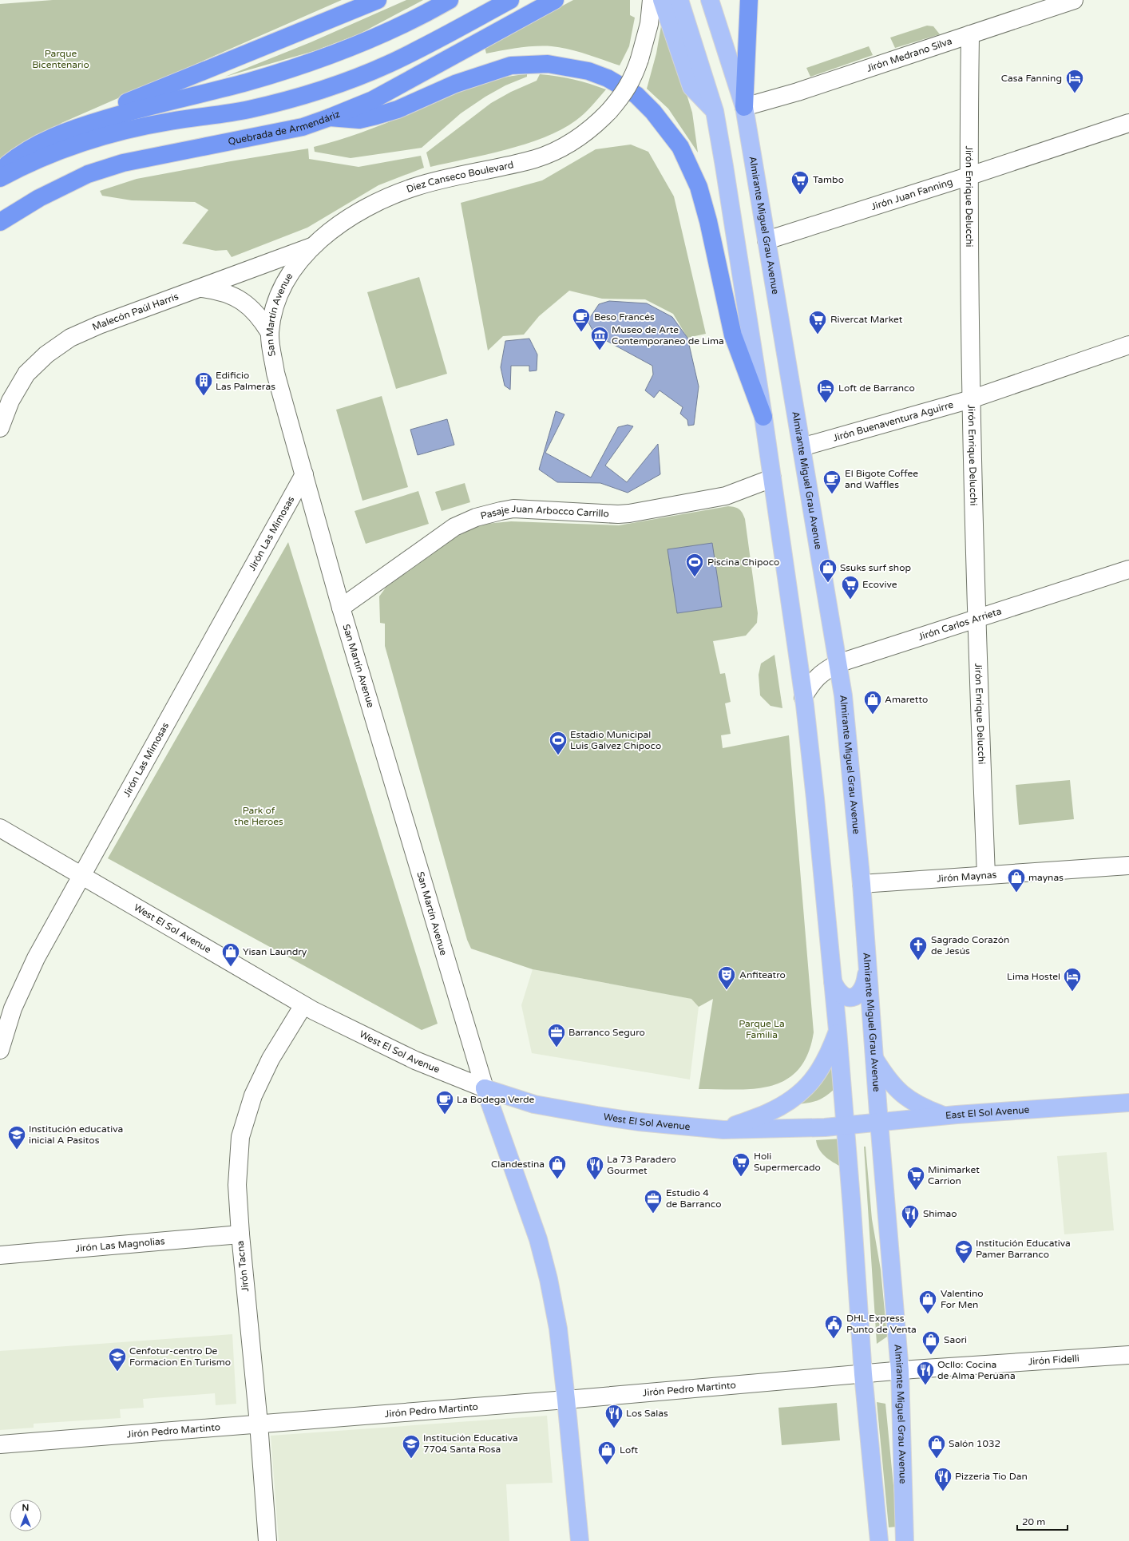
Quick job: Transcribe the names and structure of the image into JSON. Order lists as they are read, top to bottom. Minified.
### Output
{"streets":{"highway":["Quebrada de Armendáriz"],"main road":["Almirante Miguel Grau Avenue","West El Sol Avenue","East El Sol Avenue"],"street":["Jirón Medrano Silva","Diez Canseco Boulevard","Jirón Juan Fanning","Jirón Enrique Delucchi","Malecón Paúl Harris","San Martín Avenue","Jirón Buenaventura Aguirre","Pasaje Juan Arbocco Carrillo","Jirón Las Mimosas","Jirón Carlos Arrieta","Jirón Maynas","Jirón Las Magnolias","Jirón Tacna","Jirón Fidelli","Jirón Pedro Martinto"]},"crossings":[["Jirón Medrano Silva","Jirón Enrique Delucchi"],["Jirón Medrano Silva","Almirante Miguel Grau Avenue"],["Diez Canseco Boulevard","Malecón Paúl Harris"],["Diez Canseco Boulevard","San Martín Avenue"],["Jirón Juan Fanning","Jirón Enrique Delucchi"],["Jirón Juan Fanning","Almirante Miguel Grau Avenue"],["Jirón Enrique Delucchi","Jirón Buenaventura Aguirre"],["Jirón Enrique Delucchi","Jirón Carlos Arrieta"],["Jirón Enrique Delucchi","Jirón Maynas"],["Almirante Miguel Grau Avenue","Jirón Buenaventura Aguirre"],["Almirante Miguel Grau Avenue","Jirón Carlos Arrieta"],["Almirante Miguel Grau Avenue","Jirón Maynas"],["Almirante Miguel Grau Avenue","East El Sol Avenue"],["Almirante Miguel Grau Avenue","Jirón Fidelli"],["Malecón Paúl Harris","San Martín Avenue"],["San Martín Avenue","Pasaje Juan Arbocco Carrillo"],["San Martín Avenue","Jirón Las Mimosas"],["San Martín Avenue","West El Sol Avenue"],["Jirón Las Mimosas","West El Sol Avenue"],["West El Sol Avenue","East El Sol Avenue"],["West El Sol Avenue","Jirón Tacna"],["Jirón Las Magnolias","Jirón Tacna"],["Jirón Tacna","Jirón Pedro Martinto"],["Jirón Fidelli","Jirón Pedro Martinto"]],"parks":["Parque Bicentenario","Park of the Heroes","Parque La Familia"],"places":{"hotel":["Casa Fanning","Loft de Barranco","Lima Hostel"],"supermarket":["Tambo","Rivercat Market","Ecovive","Holi Supermercado","Minimarket Carrion"],"cafe":["Beso Francés","El Bigote Coffee and Waffles","La Bodega Verde"],"museum":["Museo de Arte Contemporaneo de Lima"],"building":["Edificio Las Palmeras"],"sports":["Piscina Chipoco","Estadio Municipal Luis Galvez Chipoco"],"shop":["Ssuks surf shop","Amaretto","maynas","Yisan Laundry","Clandestina","Valentino For Men","Saori","Salón 1032","Loft"],"church":["Sagrado Corazón de Jesús"],"theatre":["Anfiteatro"],"office":["Barranco Seguro","Estudio 4 de Barranco"],"school or university":["Institución educativa inicial A Pasitos","Institución Educativa Pamer Barranco","Cenfotur-centro De Formacion En Turismo","Institución Educativa 7704 Santa Rosa"],"restaurant":["La 73 Paradero Gourmet","Shimao","Ocllo: Cocina de Alma Peruana","Los Salas","Pizzeria Tio Dan"],"public building":["DHL Express Punto de Venta"]},"scale_bar":"20 m","north":"top"}
